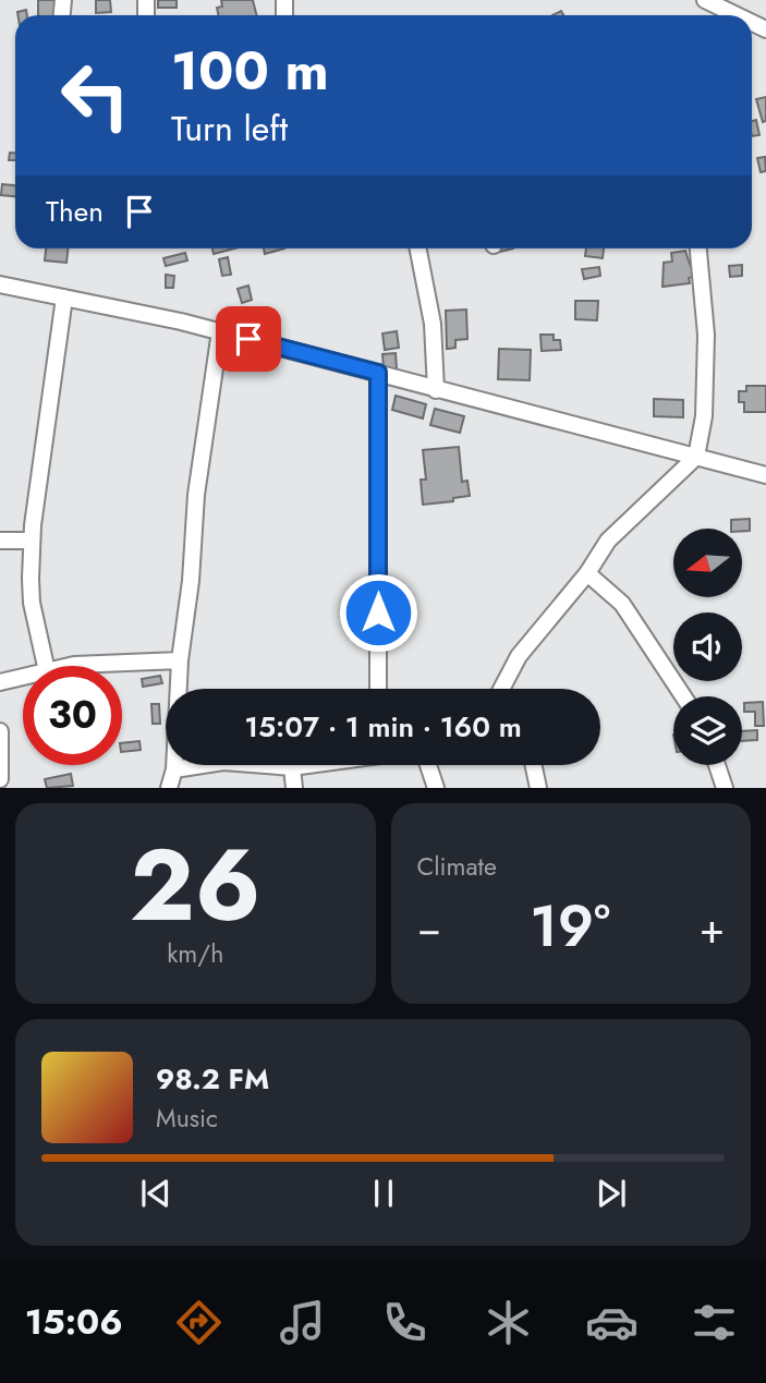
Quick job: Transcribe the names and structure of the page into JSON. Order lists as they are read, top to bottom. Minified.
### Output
{"north":"left","page":{"turn":["100 m","Turn left"],"then":"Then","limit":"30","trip":"15:07 · 1 min · 160 m","tile":[["26","km/h"],"Climate"],"heat":["−","19°","+"],"song":["98.2 FM","Music"],"tabs":"15:06"}}
